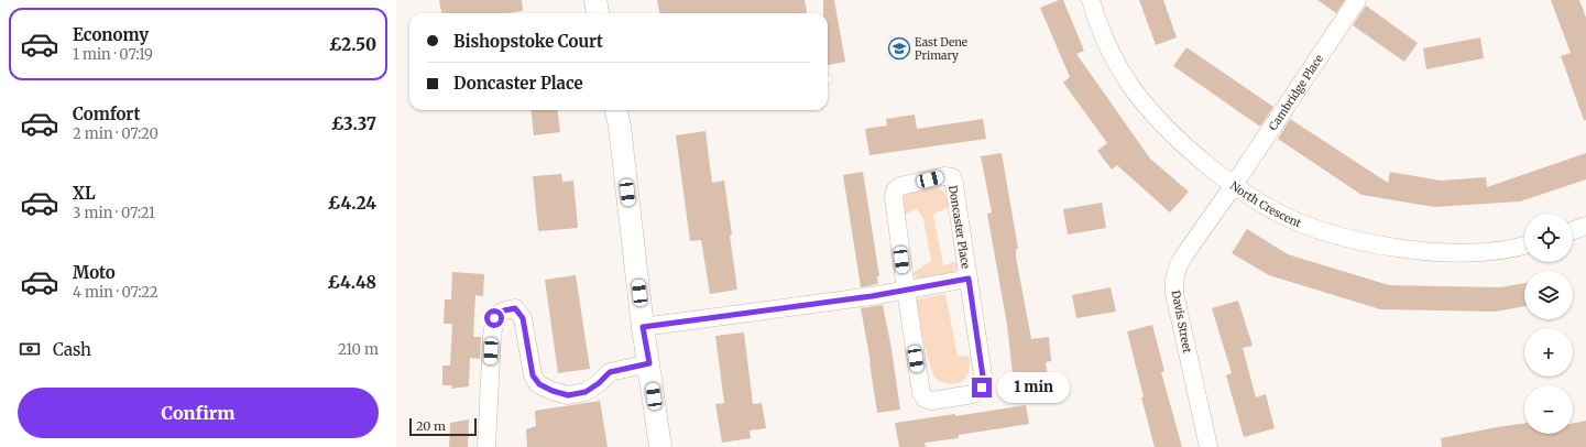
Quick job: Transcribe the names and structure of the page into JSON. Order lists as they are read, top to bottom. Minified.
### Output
{"streets":{"street":["Cambridge Place","North Crescent","Doncaster Place","Davis Street"]},"crossings":[["Cambridge Place","North Crescent"],["Cambridge Place","Davis Street"],["North Crescent","Davis Street"]],"places":{"school or university":["East Dene Primary"]},"scale_bar":"20 m","page":{"list":[{"name":"Economy","note":"1 min · 07:19","value":"£2.50"},{"name":"Comfort","note":"2 min · 07:20","value":"£3.37"},{"name":"XL","note":"3 min · 07:21","value":"£4.24"},{"name":"Moto","note":"4 min · 07:22","value":"£4.48"}],"banner":["Bishopstoke Court","Doncaster Place"],"map_buttons":["+","−"],"pay":["Cash","210 m"],"bubble":"1 min","buttons":"Confirm","scale":"20 m"}}
